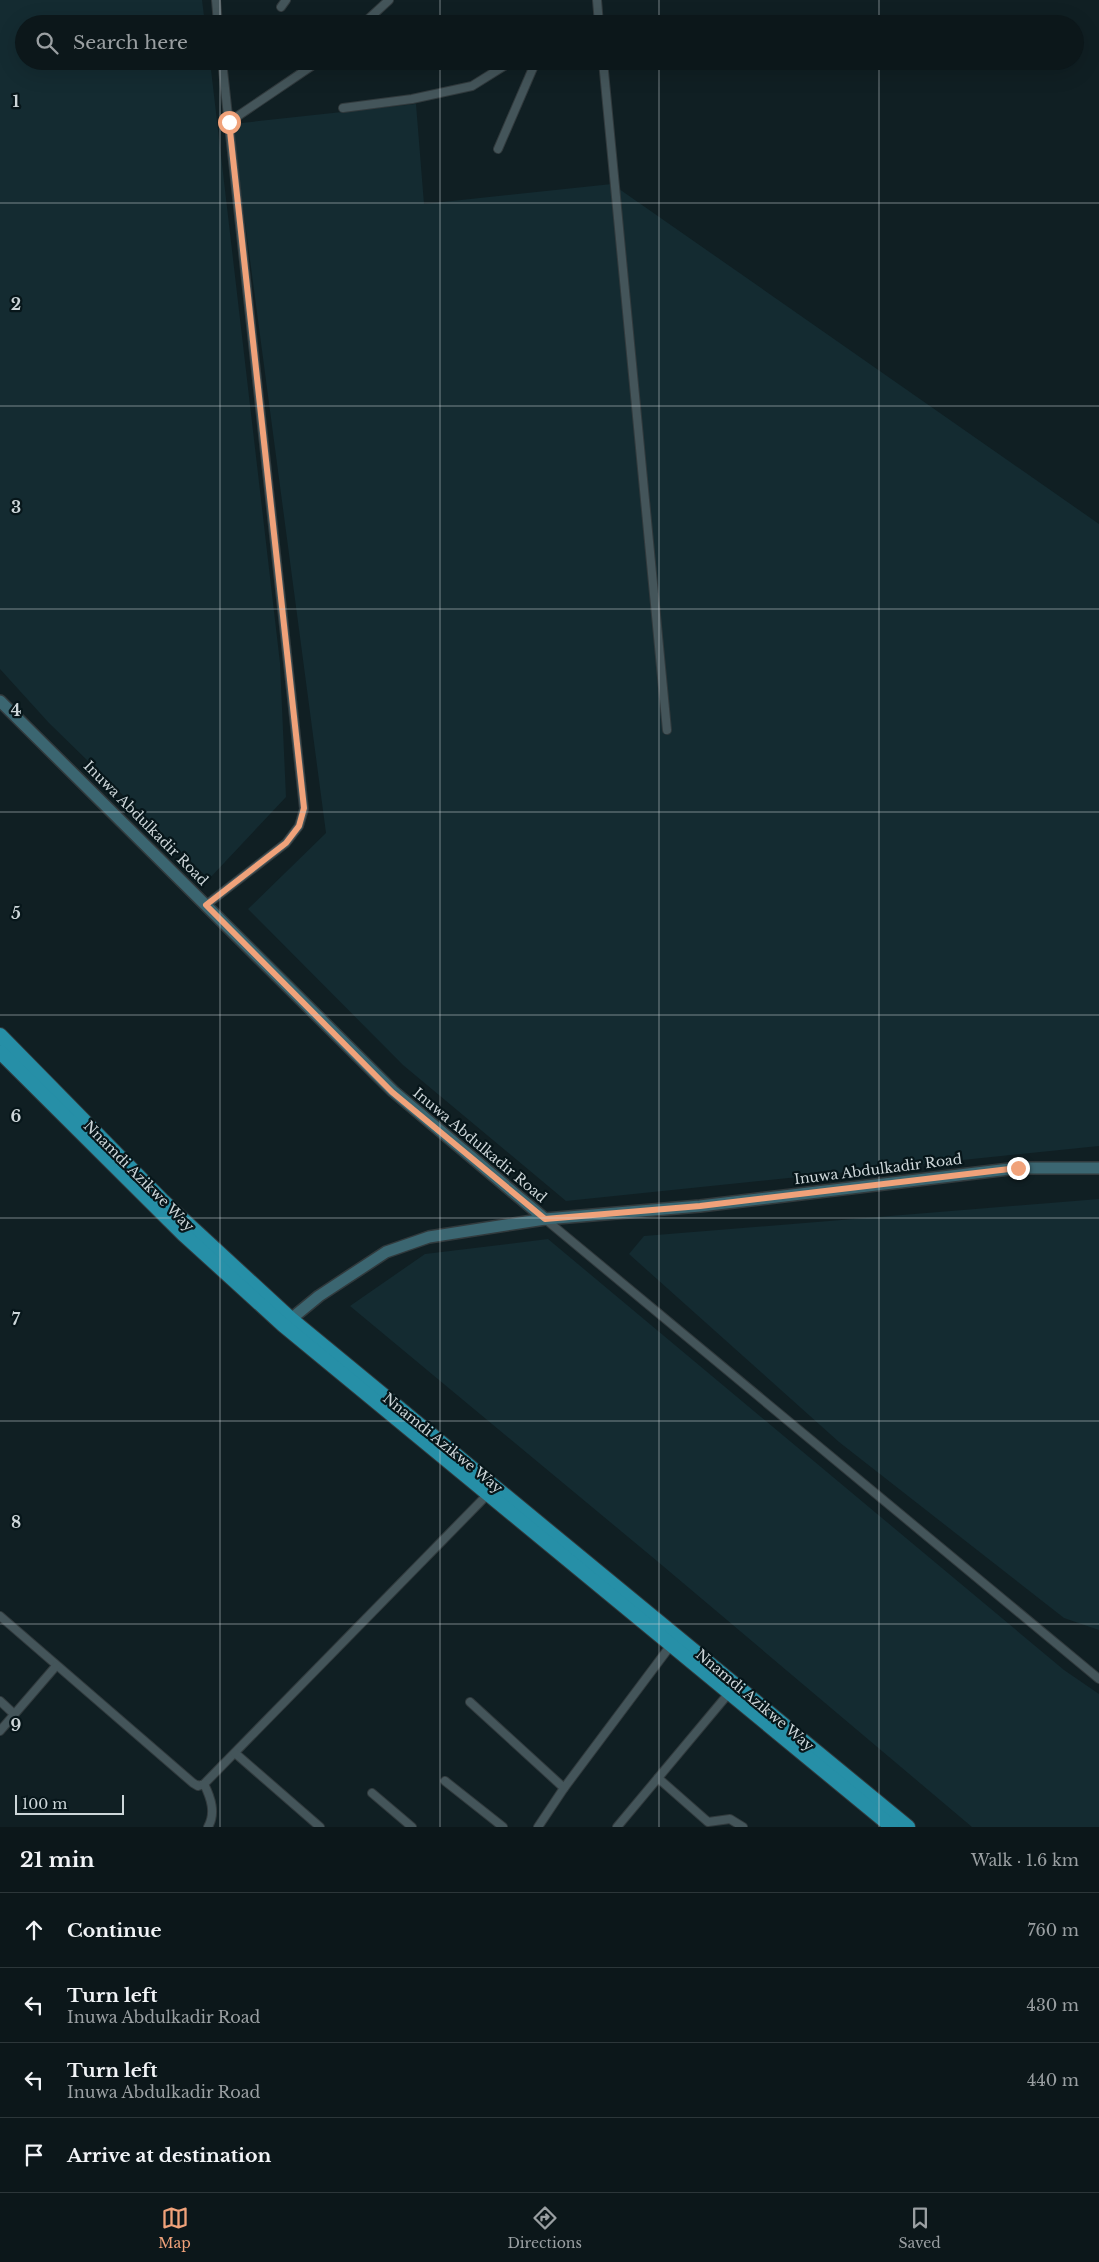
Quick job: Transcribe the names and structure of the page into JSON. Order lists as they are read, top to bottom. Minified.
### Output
{"streets":{"highway":["Nnamdi Azikwe Way"],"street":["Inuwa Abdulkadir Road"]},"scale_bar":"100 m","page":{"search":"Search here","scale":"100 m","heading":["21 min","Walk · 1.6 km"],"list":[["Continue","760 m"],["Turn left","Inuwa Abdulkadir Road","430 m"],["Turn left","Inuwa Abdulkadir Road","440 m"],"Arrive at destination"],"nav":["Map","Directions","Saved"]},"grid":{"rows":["1","2","3","4","5","6","7","8","9"]}}
